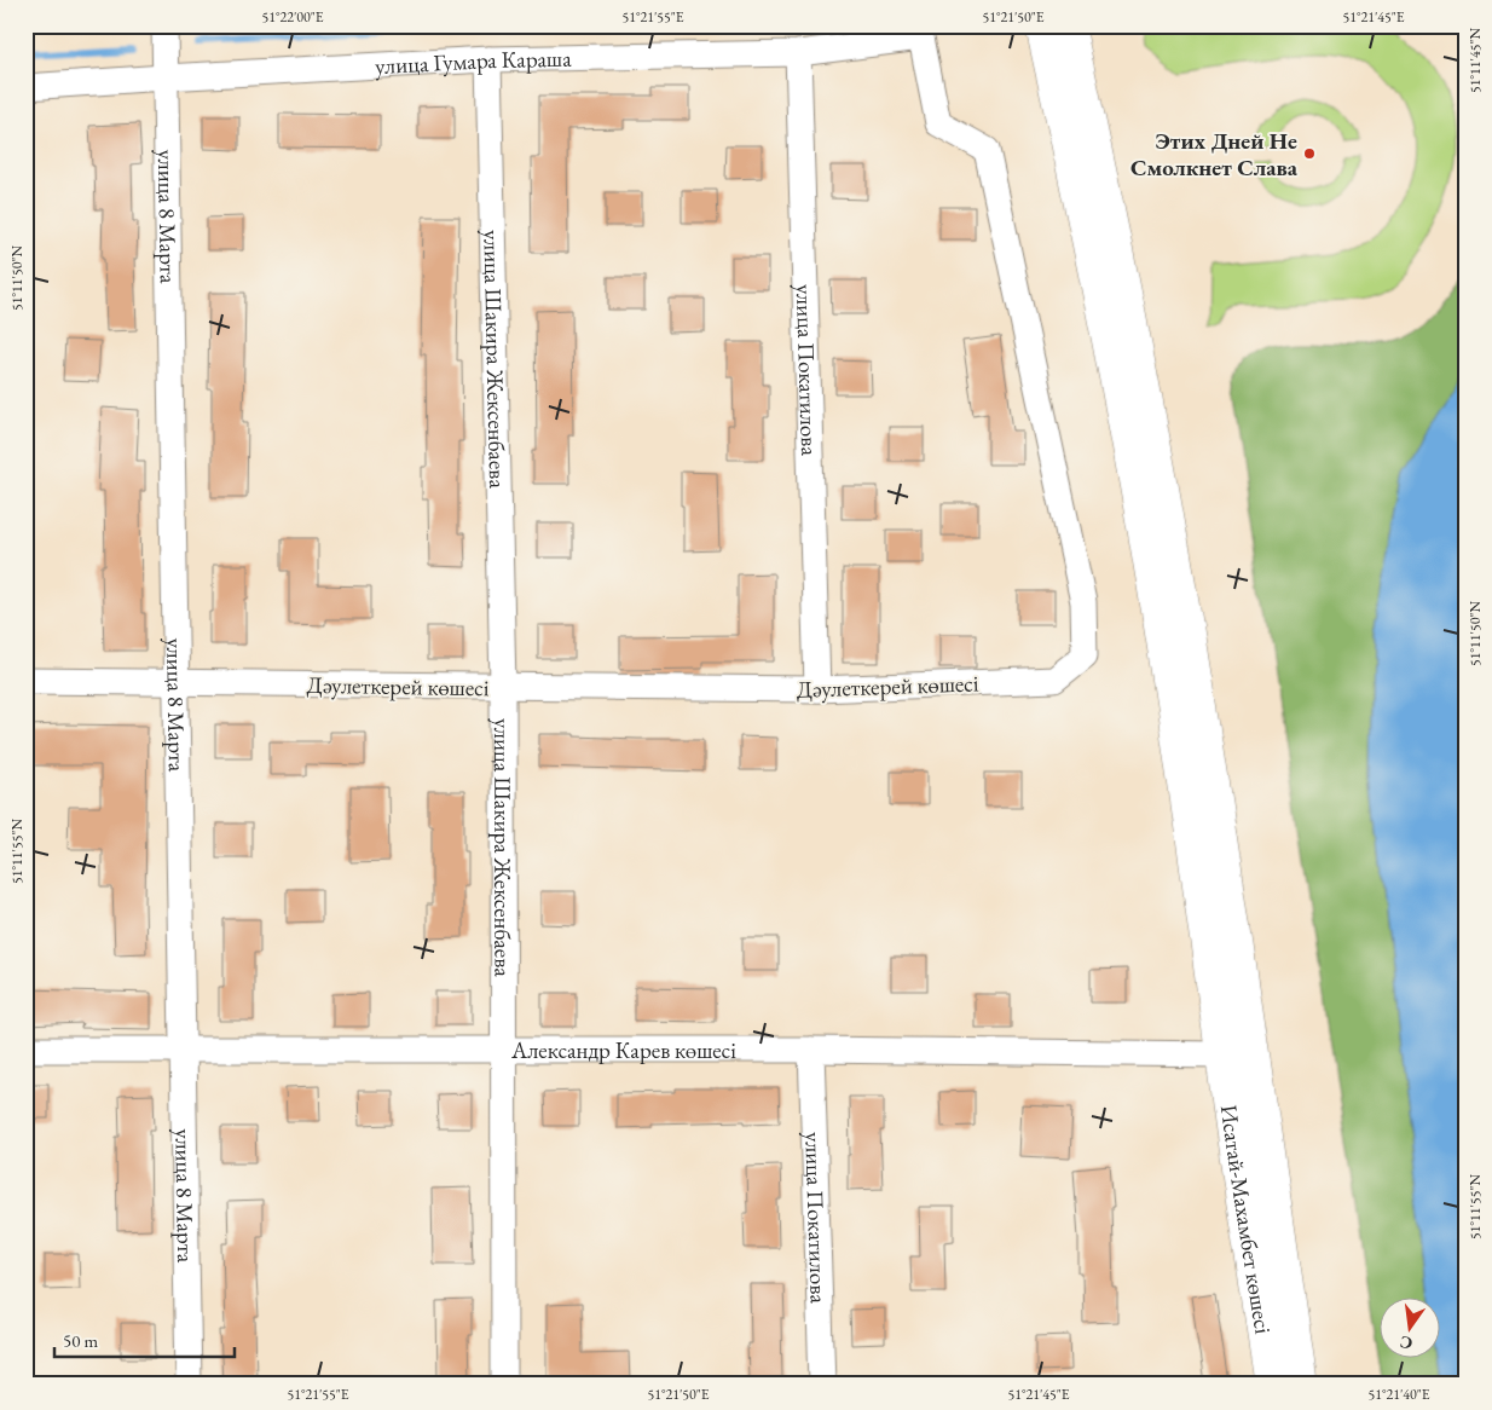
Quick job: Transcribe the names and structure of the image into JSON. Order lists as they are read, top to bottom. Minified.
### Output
{"streets":{"main road":["Исатай-Махамбет көшесі"],"street":["улица Гумара Караша","улица 8 Марта","улица Шакира Жексенбаева","улица Покатилова","Дәулеткерей көшесі","Александр Карев көшесі"]},"crossings":[["улица Гумара Караша","улица 8 Марта"],["улица Гумара Караша","улица Шакира Жексенбаева"],["улица Гумара Караша","улица Покатилова"],["улица Гумара Караша","Дәулеткерей көшесі"],["улица 8 Марта","Дәулеткерей көшесі"],["улица 8 Марта","Александр Карев көшесі"],["улица Шакира Жексенбаева","Дәулеткерей көшесі"],["улица Шакира Жексенбаева","Александр Карев көшесі"],["улица Покатилова","Дәулеткерей көшесі"],["улица Покатилова","Александр Карев көшесі"],["Александр Карев көшесі","Исатай-Махамбет көшесі"]],"places":["Этих Дней Не Смолкнет Слава"],"scale_bar":"50 m","north":"bottom","coordinates":["51°22'00\"E","51°21'55\"E","51°21'50\"E","51°21'45\"E","51°11'45\"N","51°11'50\"N","51°11'55\"N","51°21'40\"E"]}
